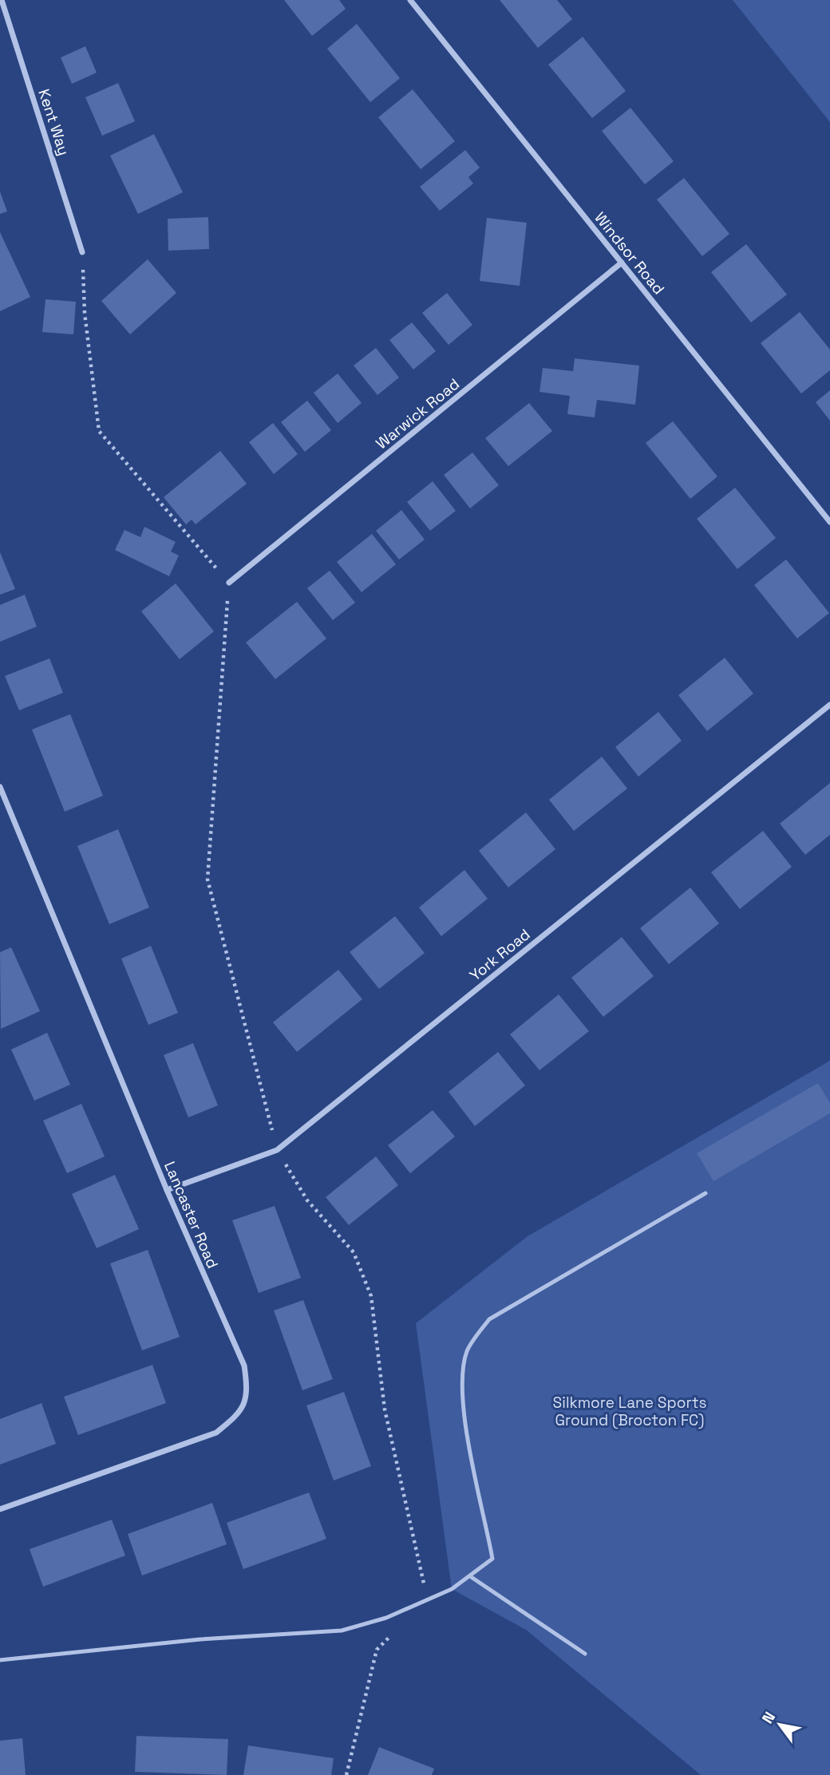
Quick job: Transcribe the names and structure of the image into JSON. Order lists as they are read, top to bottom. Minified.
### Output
{"streets":{"street":["Kent Way","Windsor Road","Warwick Road","York Road","Lancaster Road"]},"crossings":[["Windsor Road","Warwick Road"],["York Road","Lancaster Road"]],"parks":["Silkmore Lane Sports Ground (Brocton FC)"],"north":"top left"}
